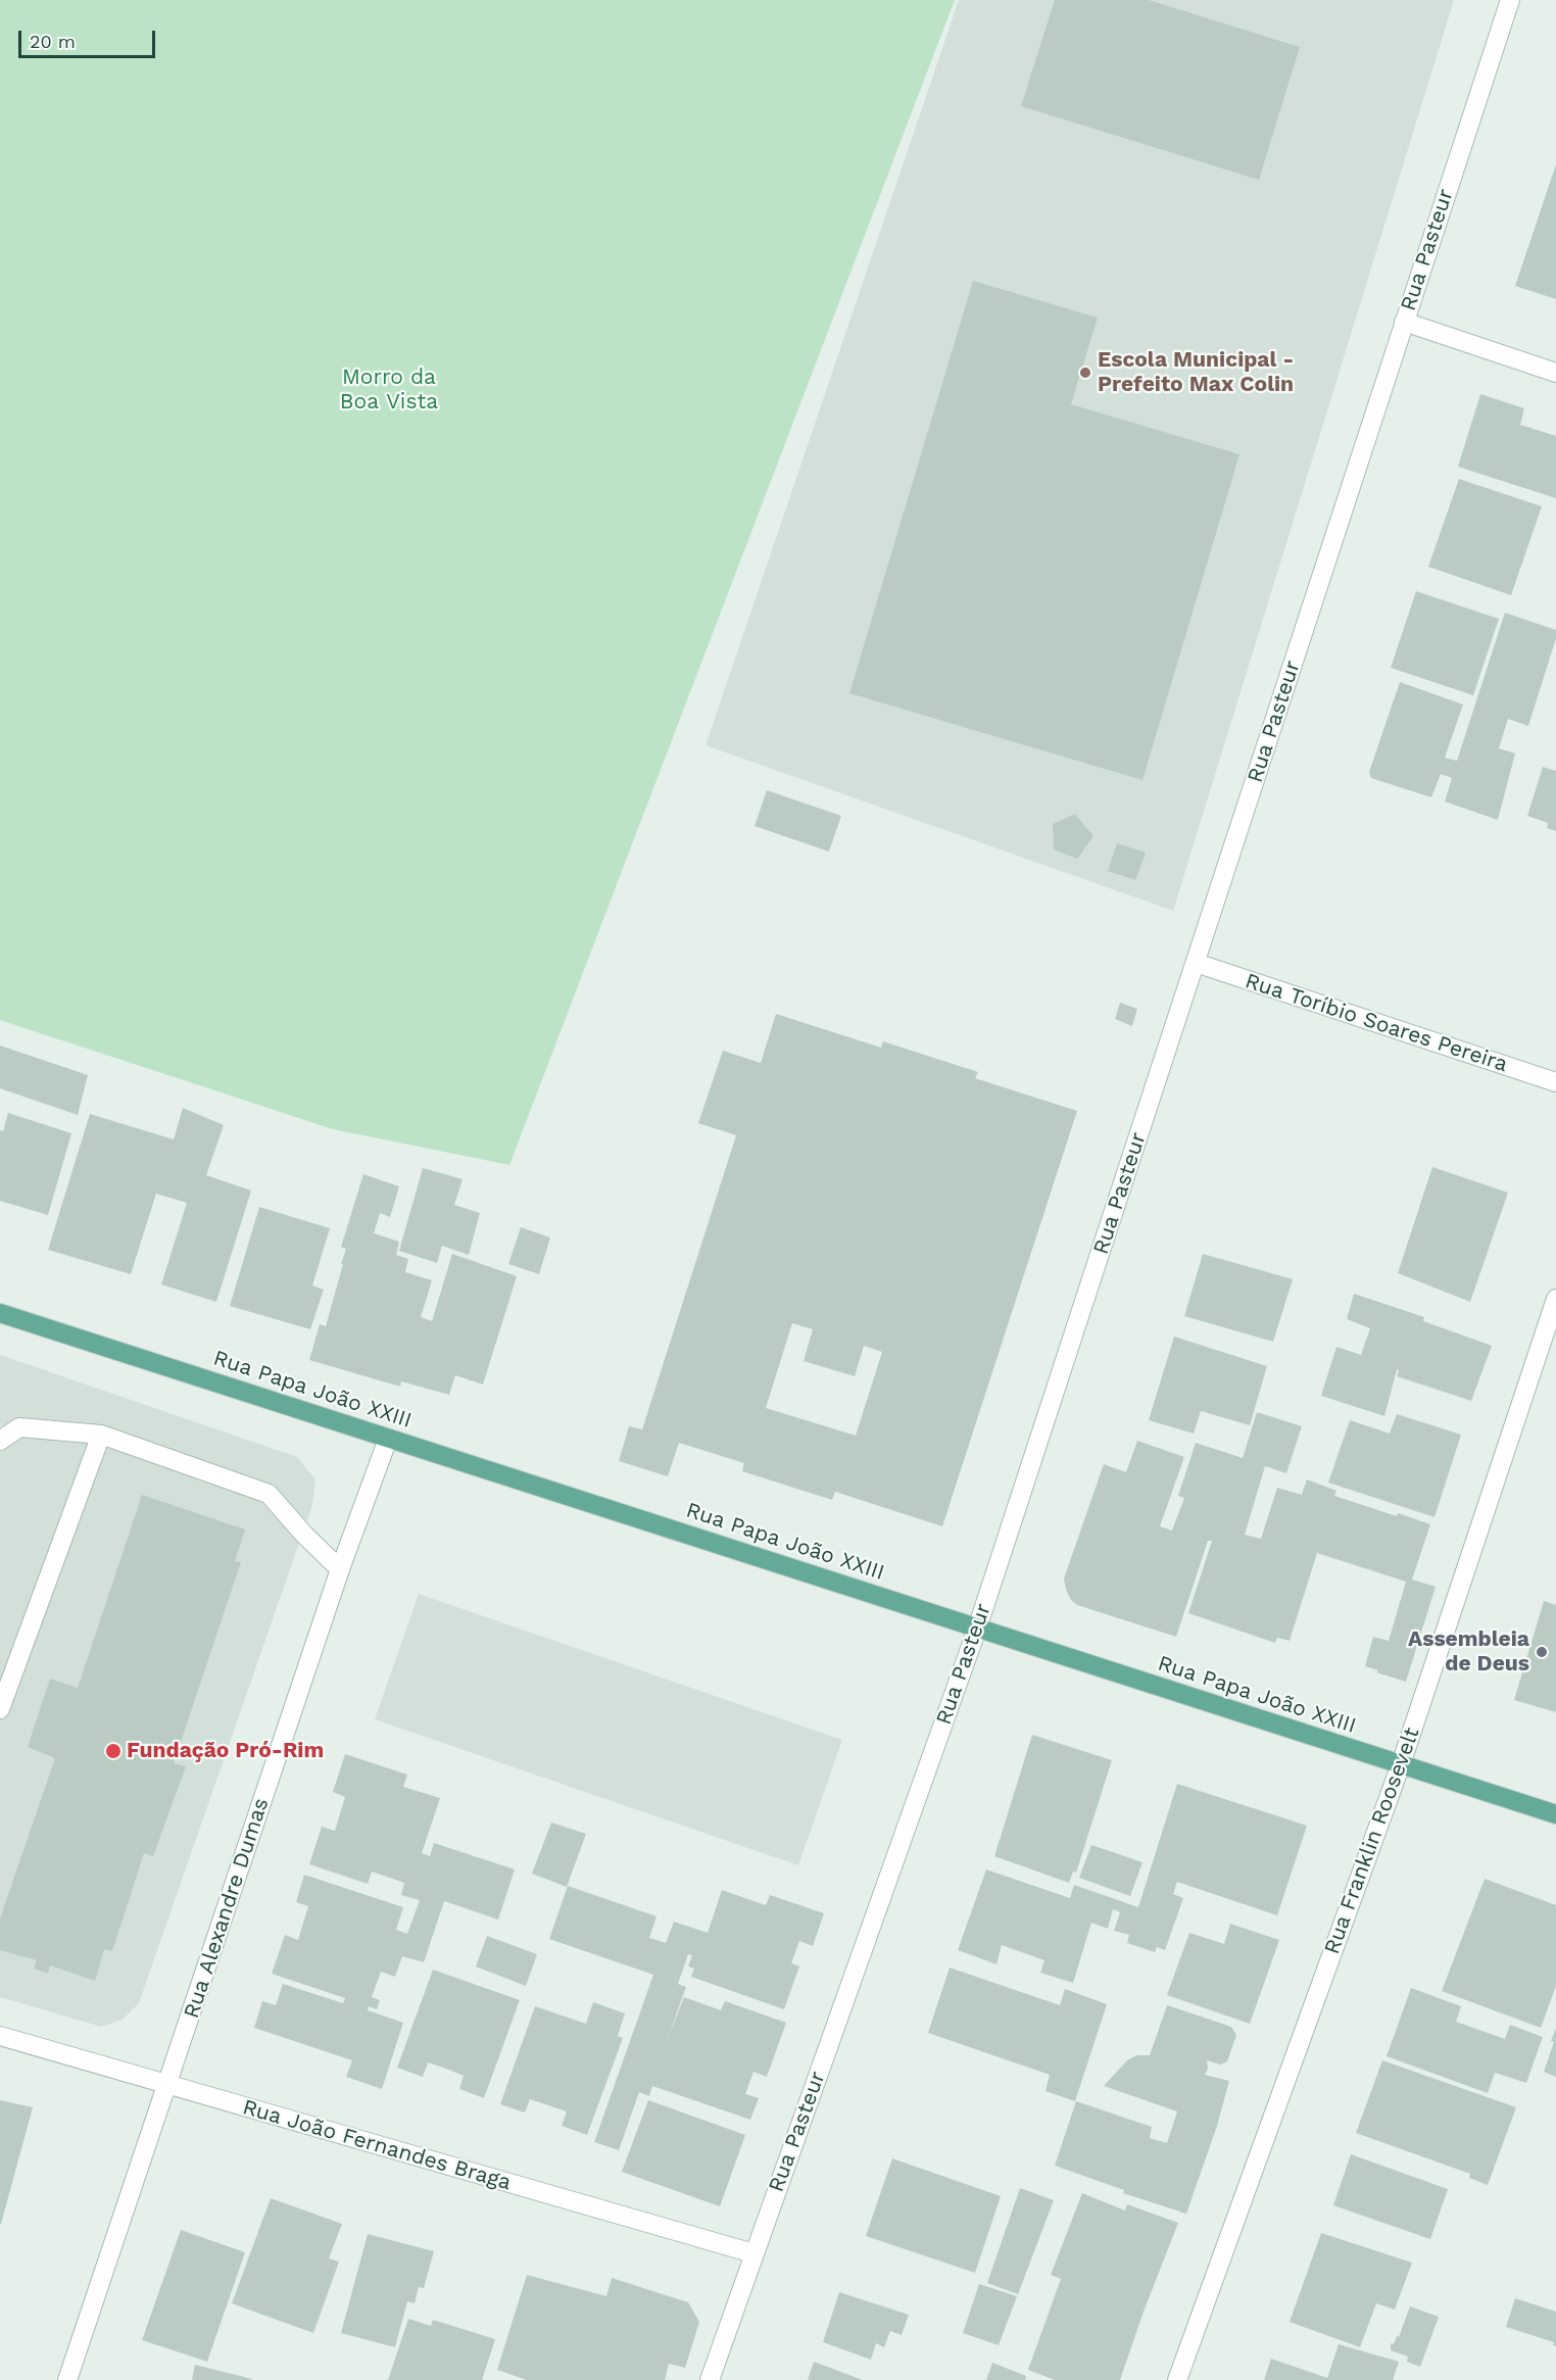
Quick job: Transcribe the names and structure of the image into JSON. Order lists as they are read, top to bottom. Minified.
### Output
{"streets":{"main road":["Rua Papa João XXIII"],"street":["Rua Pasteur","Rua Toríbio Soares Pereira","Rua Franklin Roosevelt","Rua Alexandre Dumas","Rua João Fernandes Braga"]},"crossings":[["Rua Pasteur","Rua Toríbio Soares Pereira"],["Rua Pasteur","Rua Papa João XXIII"],["Rua Pasteur","Rua João Fernandes Braga"],["Rua Papa João XXIII","Rua Franklin Roosevelt"],["Rua Papa João XXIII","Rua Alexandre Dumas"],["Rua Alexandre Dumas","Rua João Fernandes Braga"]],"parks":["Morro da Boa Vista"],"places":["Escola Municipal - Prefeito Max Colin","Assembleia de Deus","Fundação Pró-Rim"],"scale_bar":"20 m"}
